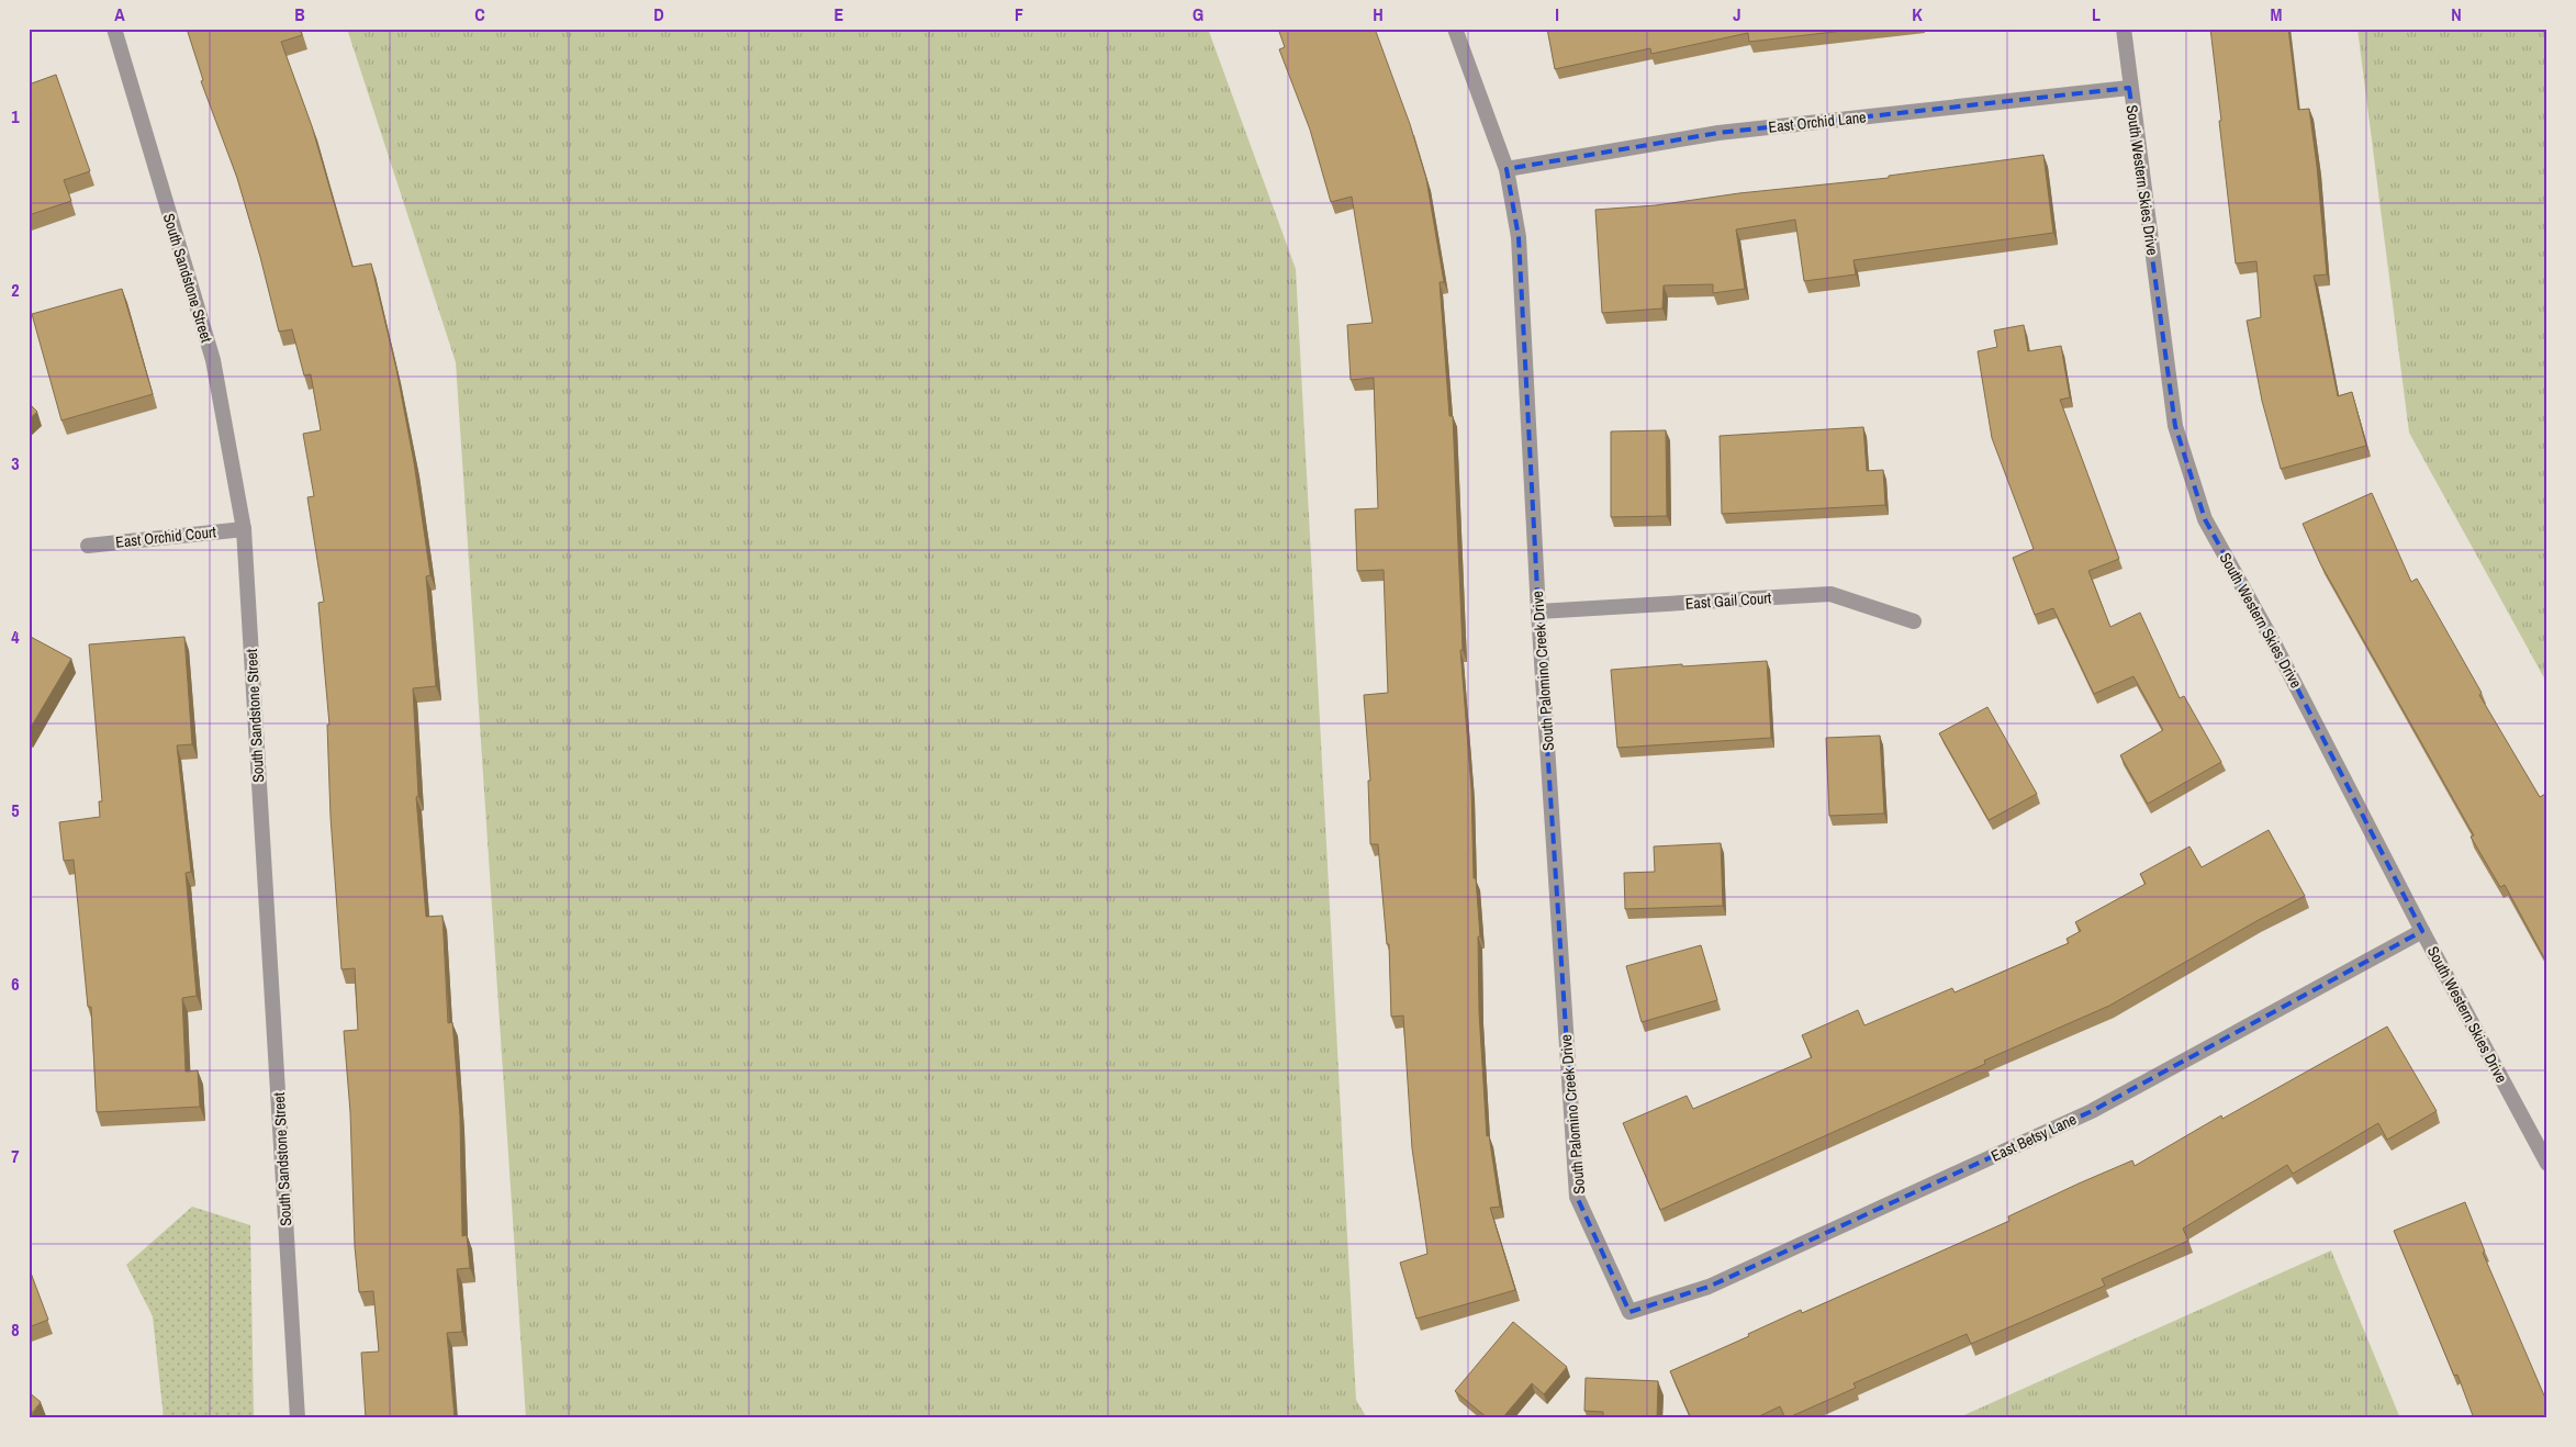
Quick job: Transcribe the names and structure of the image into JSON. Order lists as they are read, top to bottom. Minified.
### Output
{"streets":{"street":["East Orchid Lane","South Western Skies Drive","South Sandstone Street","East Orchid Court","East Gail Court","South Palomino Creek Drive","East Betsy Lane"]},"crossings":[["East Orchid Lane","South Western Skies Drive"],["East Orchid Lane","South Palomino Creek Drive"],["South Western Skies Drive","East Betsy Lane"],["South Sandstone Street","East Orchid Court"],["East Gail Court","South Palomino Creek Drive"],["South Palomino Creek Drive","East Betsy Lane"]],"grid":{"columns":["A","B","C","D","E","F","G","H","I","J","K","L","M","N"],"rows":["1","2","3","4","5","6","7","8"]}}
